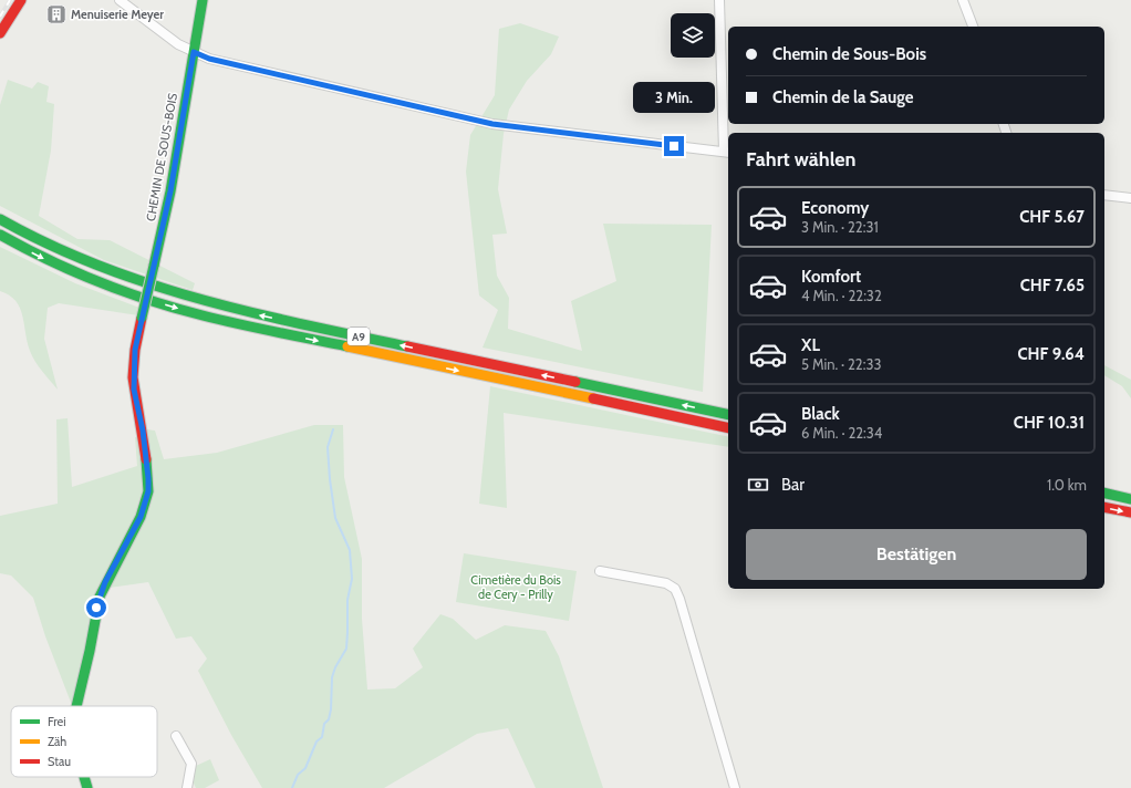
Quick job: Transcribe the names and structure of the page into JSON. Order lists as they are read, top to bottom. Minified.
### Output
{"streets":{"main road":["CHEMIN DE SOUS-BOIS","A9"]},"parks":["Cimetière du Bois de Cery - Prilly"],"places":{"building":["Menuiserie Meyer"]},"legend":["Frei","Zäh","Stau"],"page":{"banner":["Chemin de Sous-Bois","Chemin de la Sauge"],"bubble":"3 Min.","heading":"Fahrt wählen","list":[{"name":"Economy","note":"3 Min. · 22:31","value":"CHF 5.67"},{"name":"Komfort","note":"4 Min. · 22:32","value":"CHF 7.65"},{"name":"XL","note":"5 Min. · 22:33","value":"CHF 9.64"},{"name":"Black","note":"6 Min. · 22:34","value":"CHF 10.31"}],"pay":["Bar","1.0 km"],"buttons":"Bestätigen"}}
